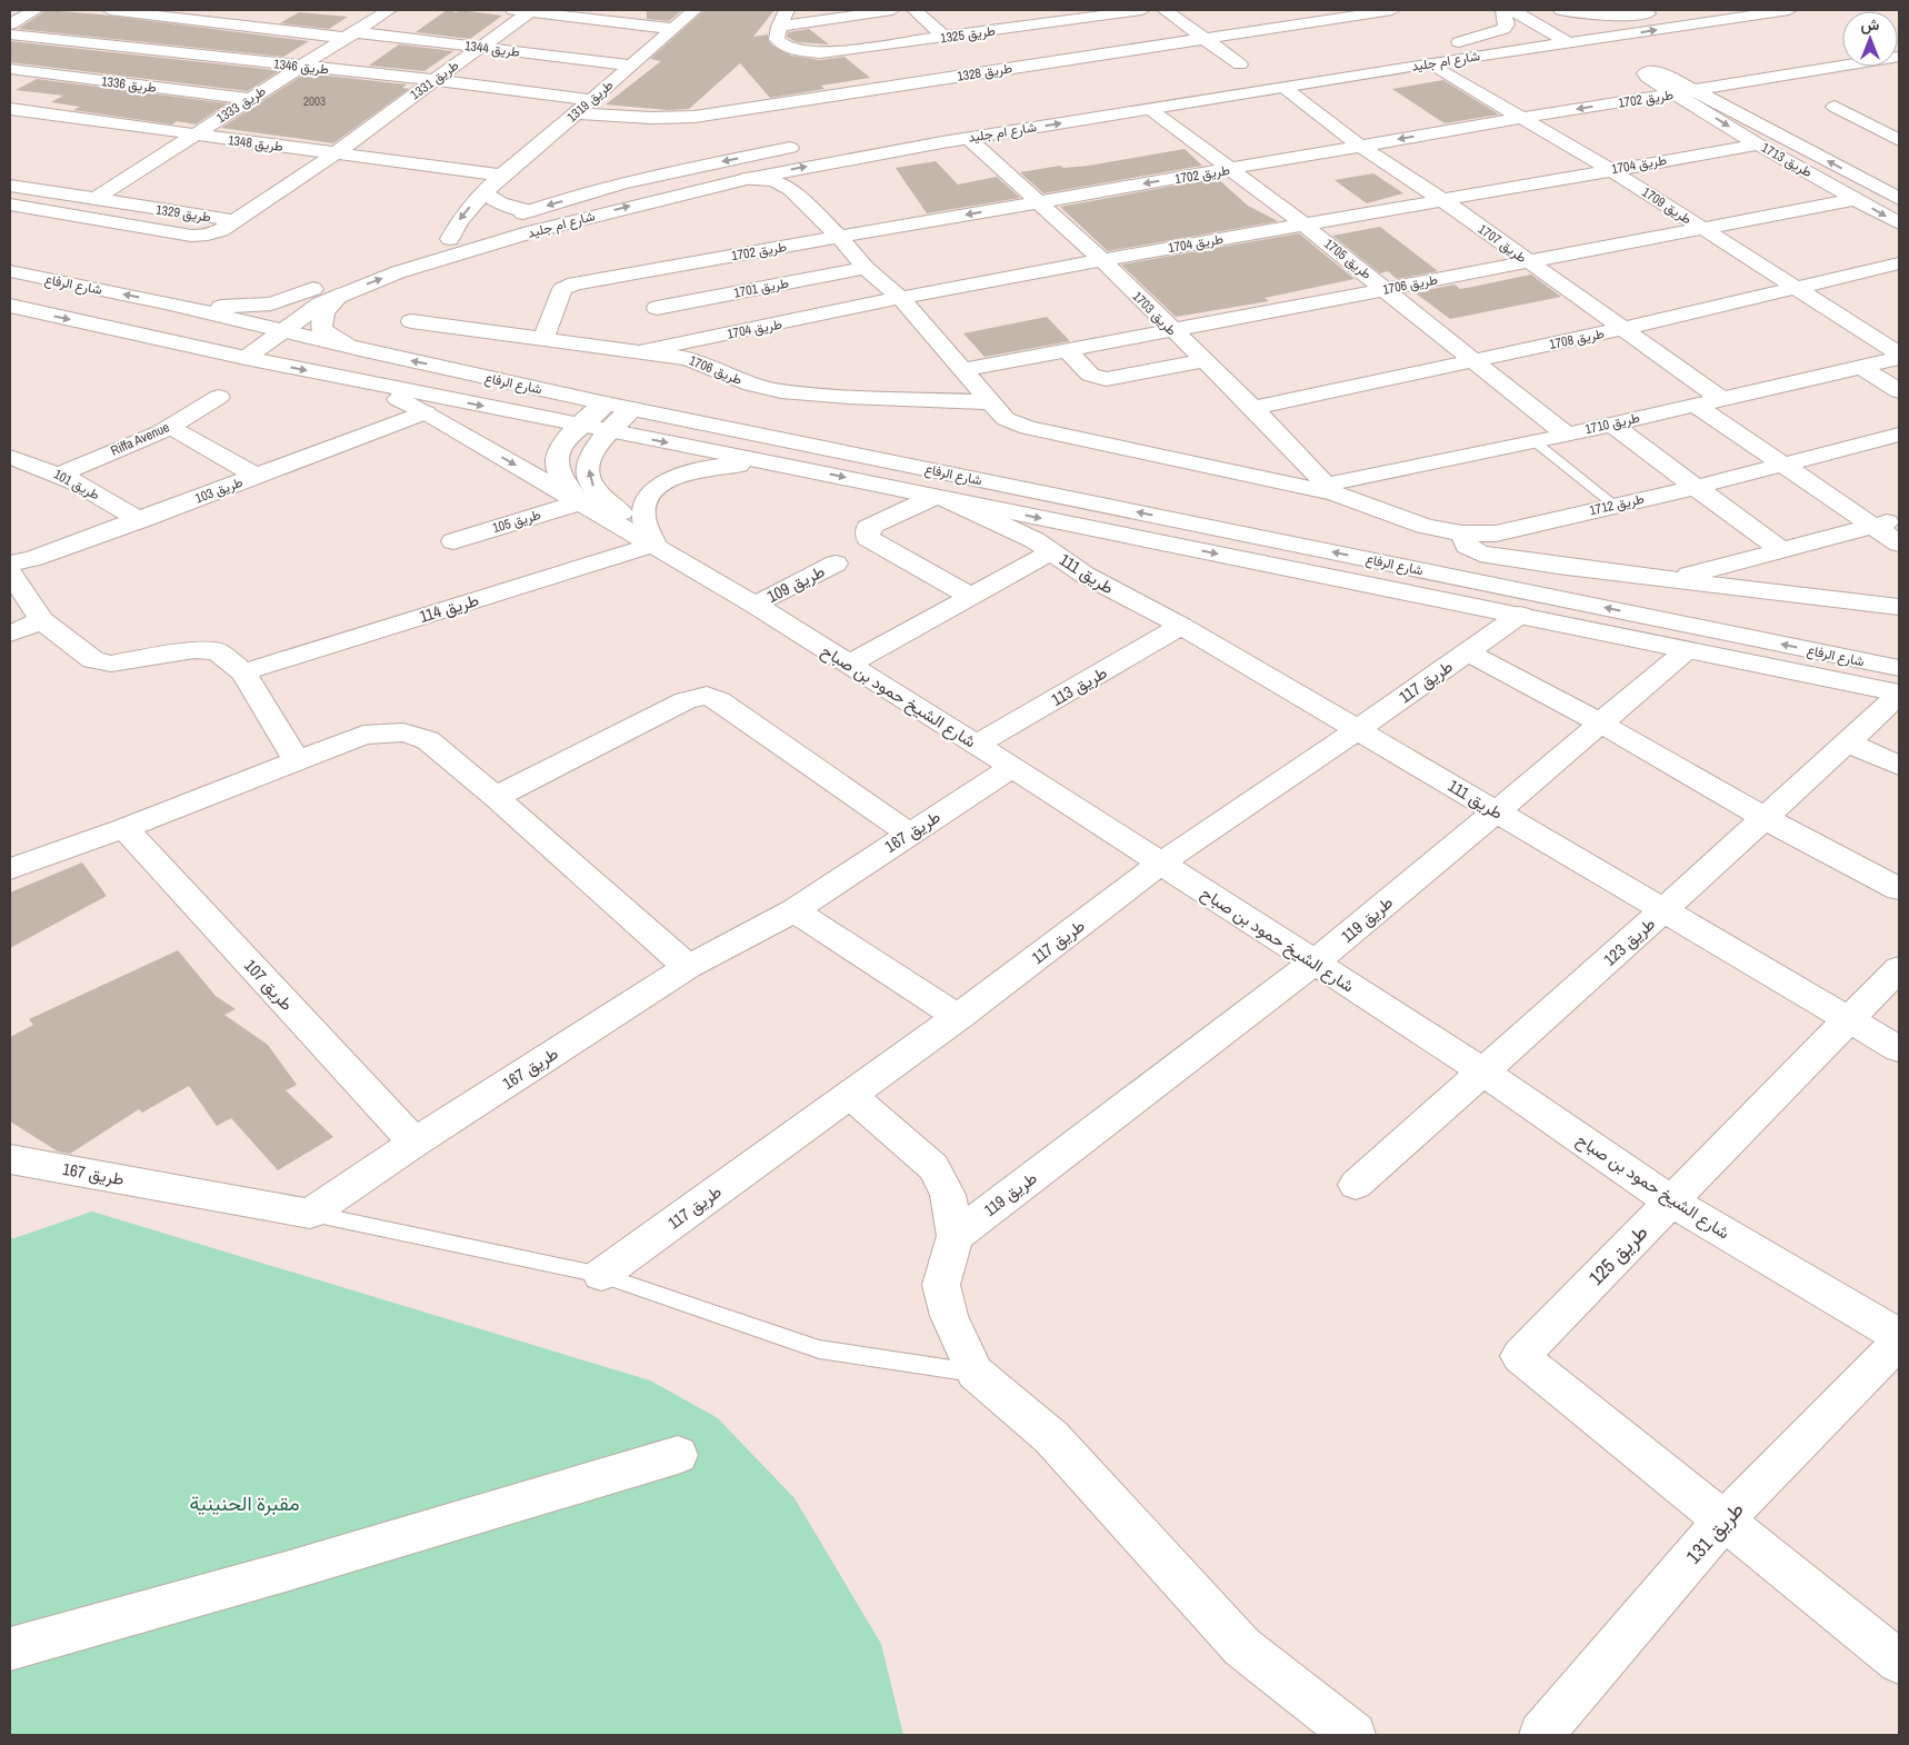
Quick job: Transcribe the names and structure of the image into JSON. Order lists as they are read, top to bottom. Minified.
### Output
{"streets":{"street":["طريق 1325","طريق 1344","شارع ام جليد","طريق 1346","طريق 1328","طريق 1331","طريق 1336","طريق 1702","طريق 1319","طريق 1333","طريق 1348","طريق 1713","طريق 1704","طريق 1709","طريق 1329","طريق 1707","طريق 1705","شارع الرفاع","طريق 1706","طريق 1701","طريق 1703","طريق 1708","طريق 1710","Riffa Avenue","طريق 101","طريق 103","طريق 1712","طريق 105","طريق 111","طريق 109","طريق 114","طريق 117","طريق 113","شارع الشيخ حمود بن صباح","طريق 167","طريق 119","طريق 123","طريق 107","طريق 125","طريق 131"]},"crossings":[["طريق 1344","طريق 1331"],["طريق 1344","طريق 1319"],["طريق 1344","طريق 1333"],["شارع ام جليد","طريق 1709"],["شارع ام جليد","طريق 1707"],["شارع ام جليد","طريق 1705"],["شارع ام جليد","شارع الرفاع"],["شارع ام جليد","طريق 1703"],["طريق 1346","طريق 1331"],["طريق 1346","طريق 1319"],["طريق 1346","طريق 1333"],["طريق 1328","طريق 1319"],["طريق 1331","طريق 1348"],["طريق 1331","طريق 1329"],["طريق 1336","طريق 1333"],["طريق 1702","طريق 1713"],["طريق 1702","طريق 1709"],["طريق 1702","طريق 1707"],["طريق 1702","طريق 1705"],["طريق 1702","طريق 1706"],["طريق 1702","طريق 1703"],["طريق 1319","طريق 1348"],["طريق 1333","طريق 1348"],["طريق 1333","طريق 1329"],["طريق 1713","طريق 1704"],["طريق 1713","طريق 1706"],["طريق 1704","طريق 1709"],["طريق 1704","طريق 1707"],["طريق 1704","طريق 1705"],["طريق 1704","طريق 1706"],["طريق 1704","طريق 1703"],["طريق 1709","طريق 1706"],["طريق 1709","طريق 1708"],["طريق 1707","طريق 1706"],["طريق 1707","طريق 1708"],["طريق 1707","طريق 1710"],["طريق 1705","طريق 1706"],["طريق 1705","طريق 1708"],["طريق 1705","طريق 1710"],["شارع الرفاع","طريق 111"],["شارع الرفاع","طريق 117"],["شارع الرفاع","شارع الشيخ حمود بن صباح"],["شارع الرفاع","طريق 119"],["شارع الرفاع","طريق 123"],["طريق 1706","طريق 1703"],["طريق 1706","طريق 1712"],["طريق 1703","طريق 1708"],["طريق 1703","طريق 1710"],["طريق 1703","طريق 1712"],["طريق 1710","طريق 1712"],["Riffa Avenue","طريق 101"],["طريق 101","طريق 103"],["طريق 105","شارع الشيخ حمود بن صباح"],["طريق 111","طريق 117"],["طريق 111","طريق 113"],["طريق 111","شارع الشيخ حمود بن صباح"],["طريق 111","طريق 119"],["طريق 111","طريق 123"],["طريق 111","طريق 125"],["طريق 109","شارع الشيخ حمود بن صباح"],["طريق 114","شارع الشيخ حمود بن صباح"],["طريق 117","شارع الشيخ حمود بن صباح"],["طريق 113","شارع الشيخ حمود بن صباح"],["شارع الشيخ حمود بن صباح","طريق 167"],["شارع الشيخ حمود بن صباح","طريق 119"],["شارع الشيخ حمود بن صباح","طريق 123"],["شارع الشيخ حمود بن صباح","طريق 125"],["طريق 167","طريق 107"],["طريق 125","طريق 131"]],"one_way":["طريق 1702"],"parks":["مقبرة الحنينية"],"house_numbers":["2003"],"north":"top"}
